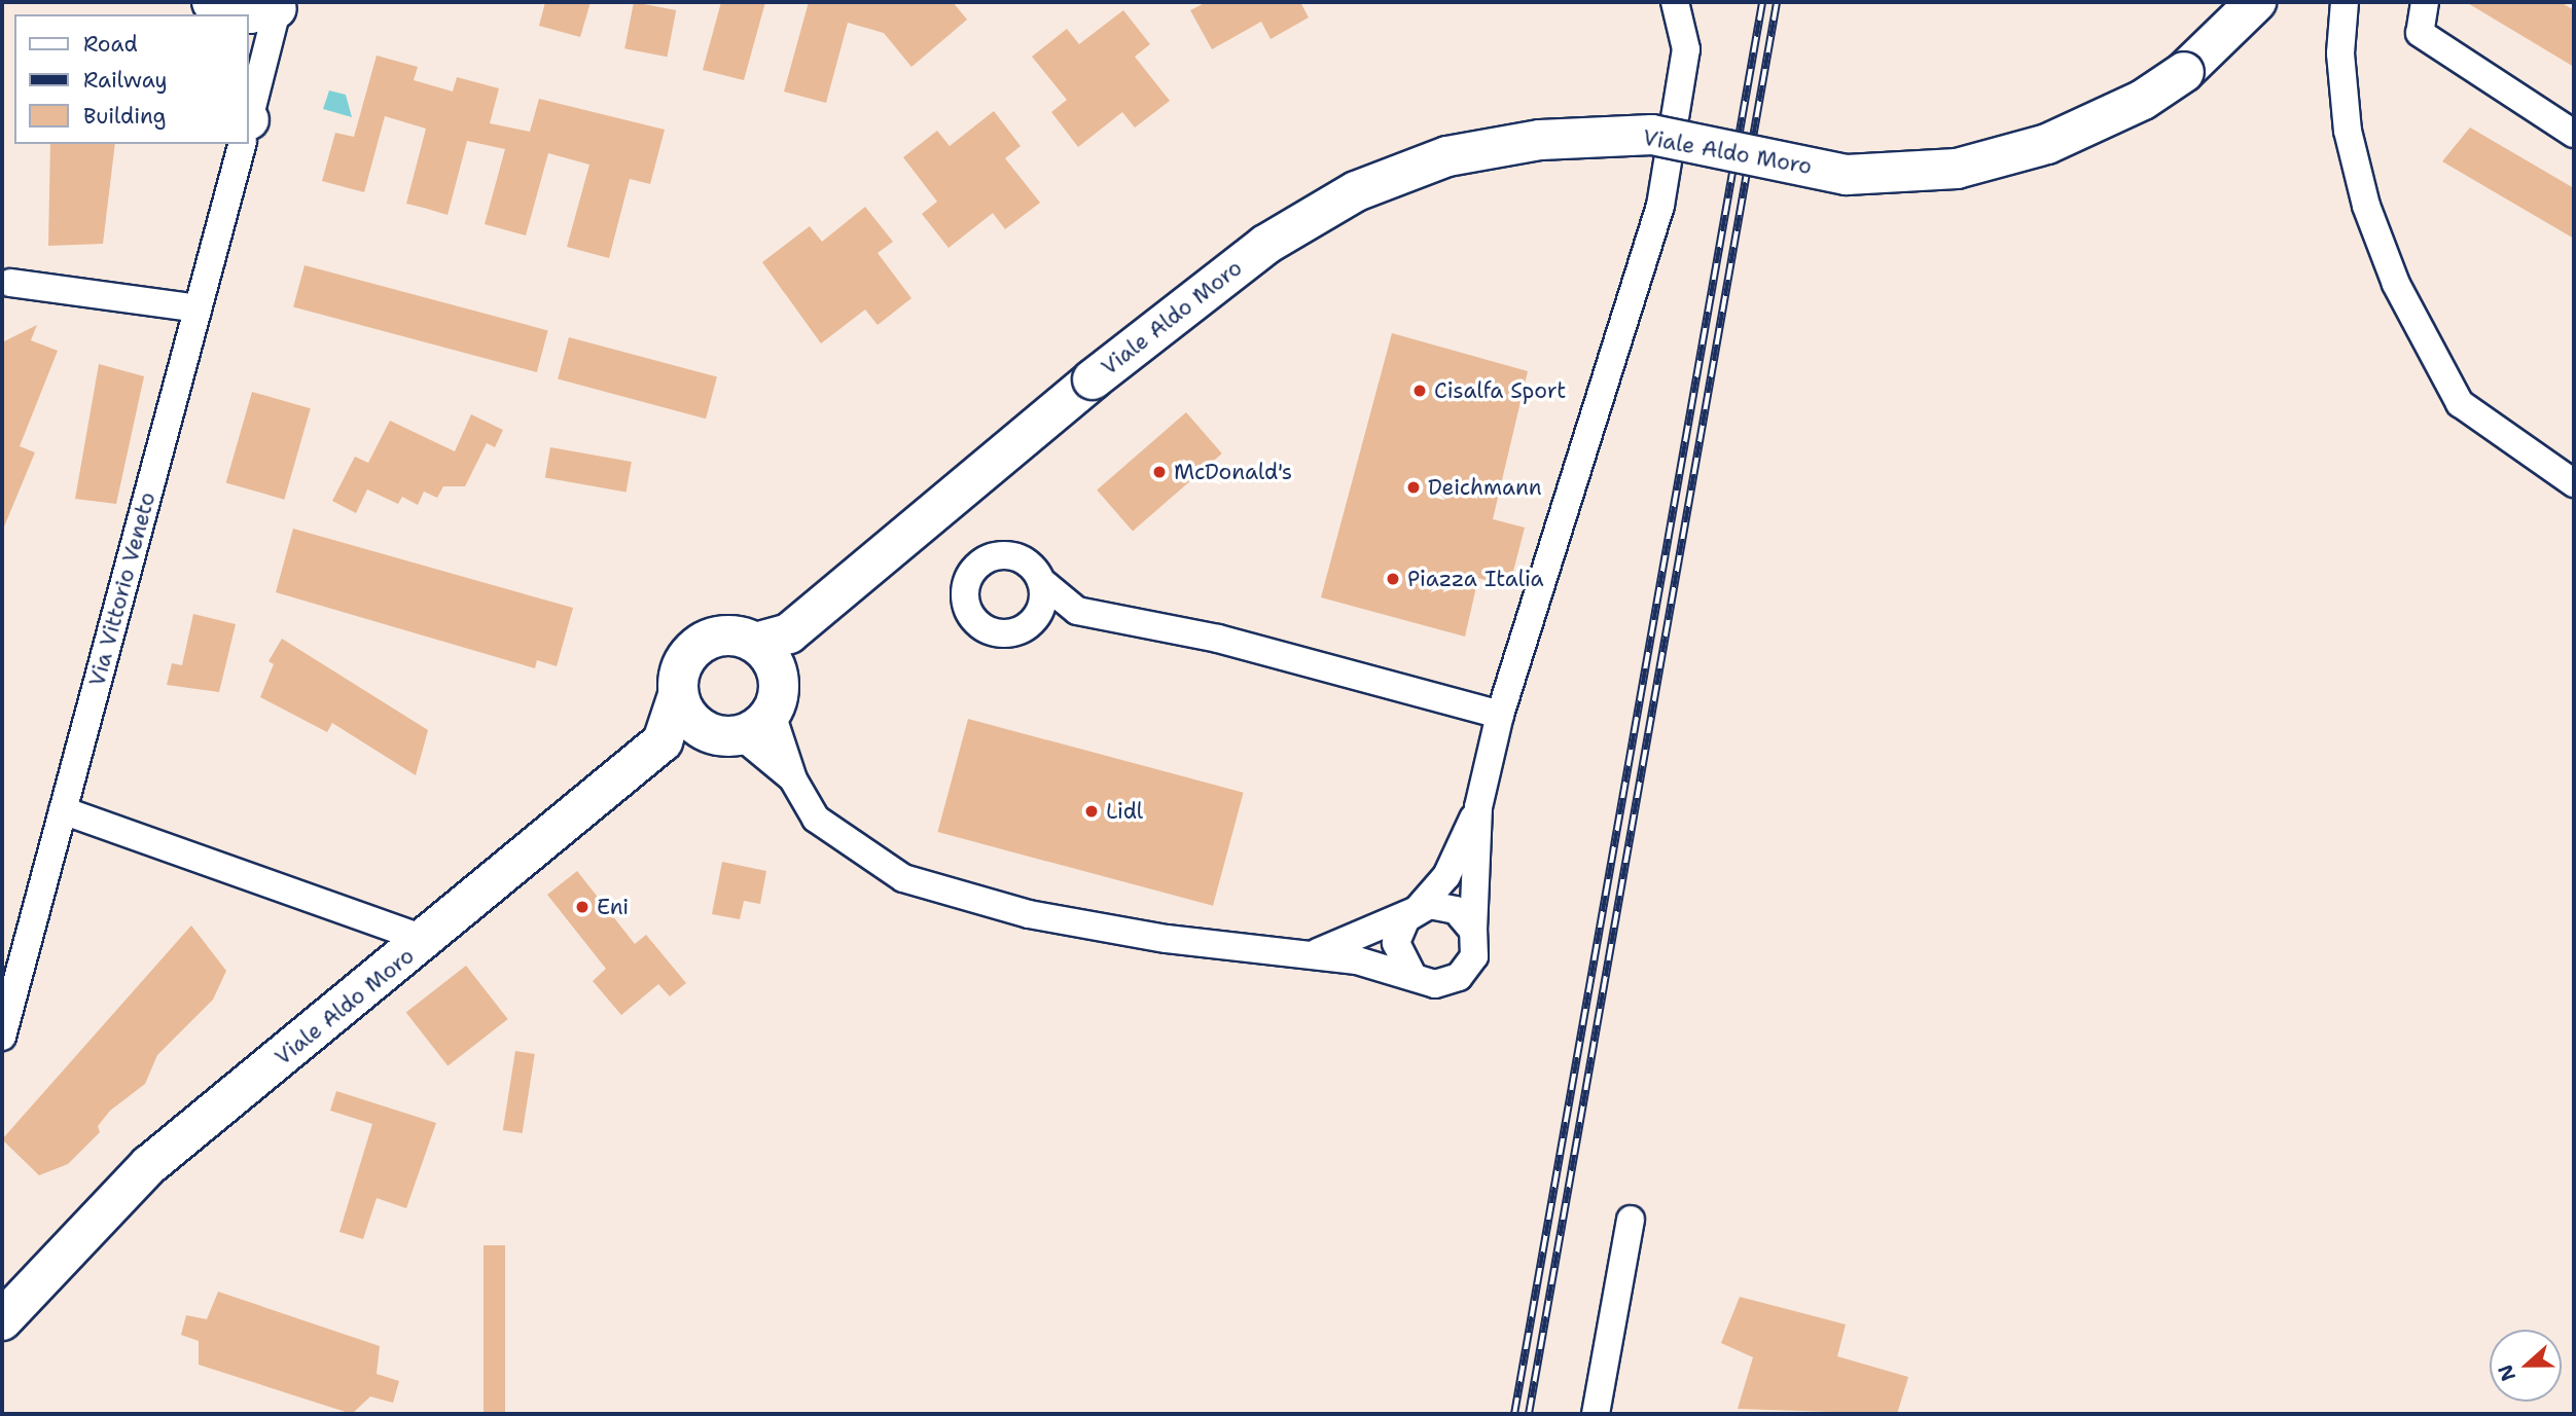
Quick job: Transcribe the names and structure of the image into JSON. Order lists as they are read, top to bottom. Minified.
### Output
{"streets":{"main road":["Viale Aldo Moro"],"street":["Via Vittorio Veneto"]},"places":["Cisalfa Sport","McDonald's","Deichmann","Piazza Italia","Lidl","Eni"],"legend":["Road","Railway","Building"],"north":"left"}
